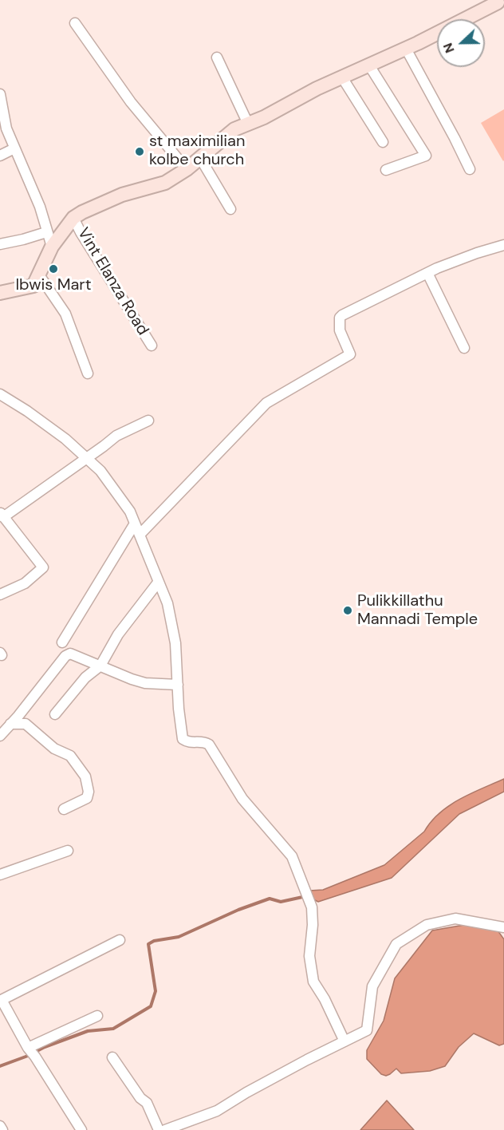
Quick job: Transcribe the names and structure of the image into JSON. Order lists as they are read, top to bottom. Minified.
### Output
{"streets":{"street":["Vint Elanza Road"]},"places":["st maximilian kolbe church","Ibwis Mart","Pulikkillathu Mannadi Temple"],"north":"left"}
